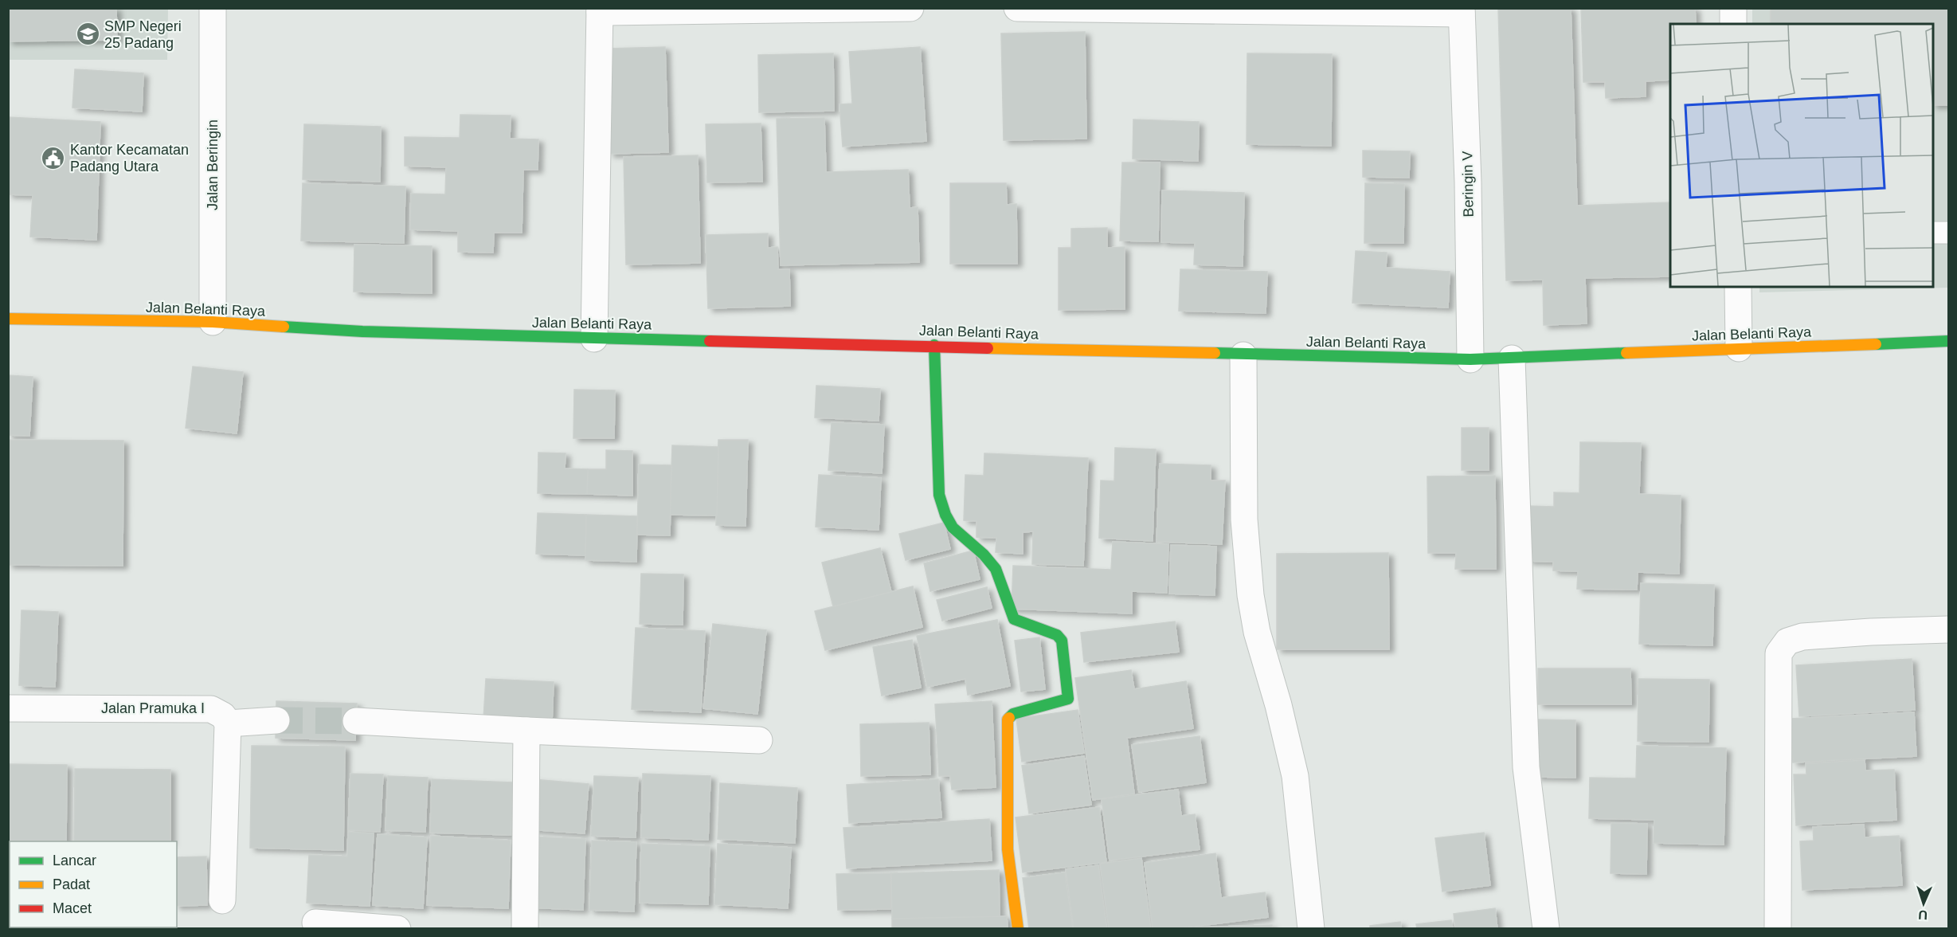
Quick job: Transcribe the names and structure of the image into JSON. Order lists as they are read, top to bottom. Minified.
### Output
{"streets":{"street":["Jalan Beringin","Beringin V","Jalan Belanti Raya","Jalan Pramuka I"]},"crossings":[["Jalan Beringin","Jalan Belanti Raya"],["Beringin V","Jalan Belanti Raya"]],"places":{"school or university":["SMP Negeri 25 Padang"],"public building":["Kantor Kecamatan Padang Utara"]},"legend":["Lancar","Padat","Macet"],"north":"bottom"}
